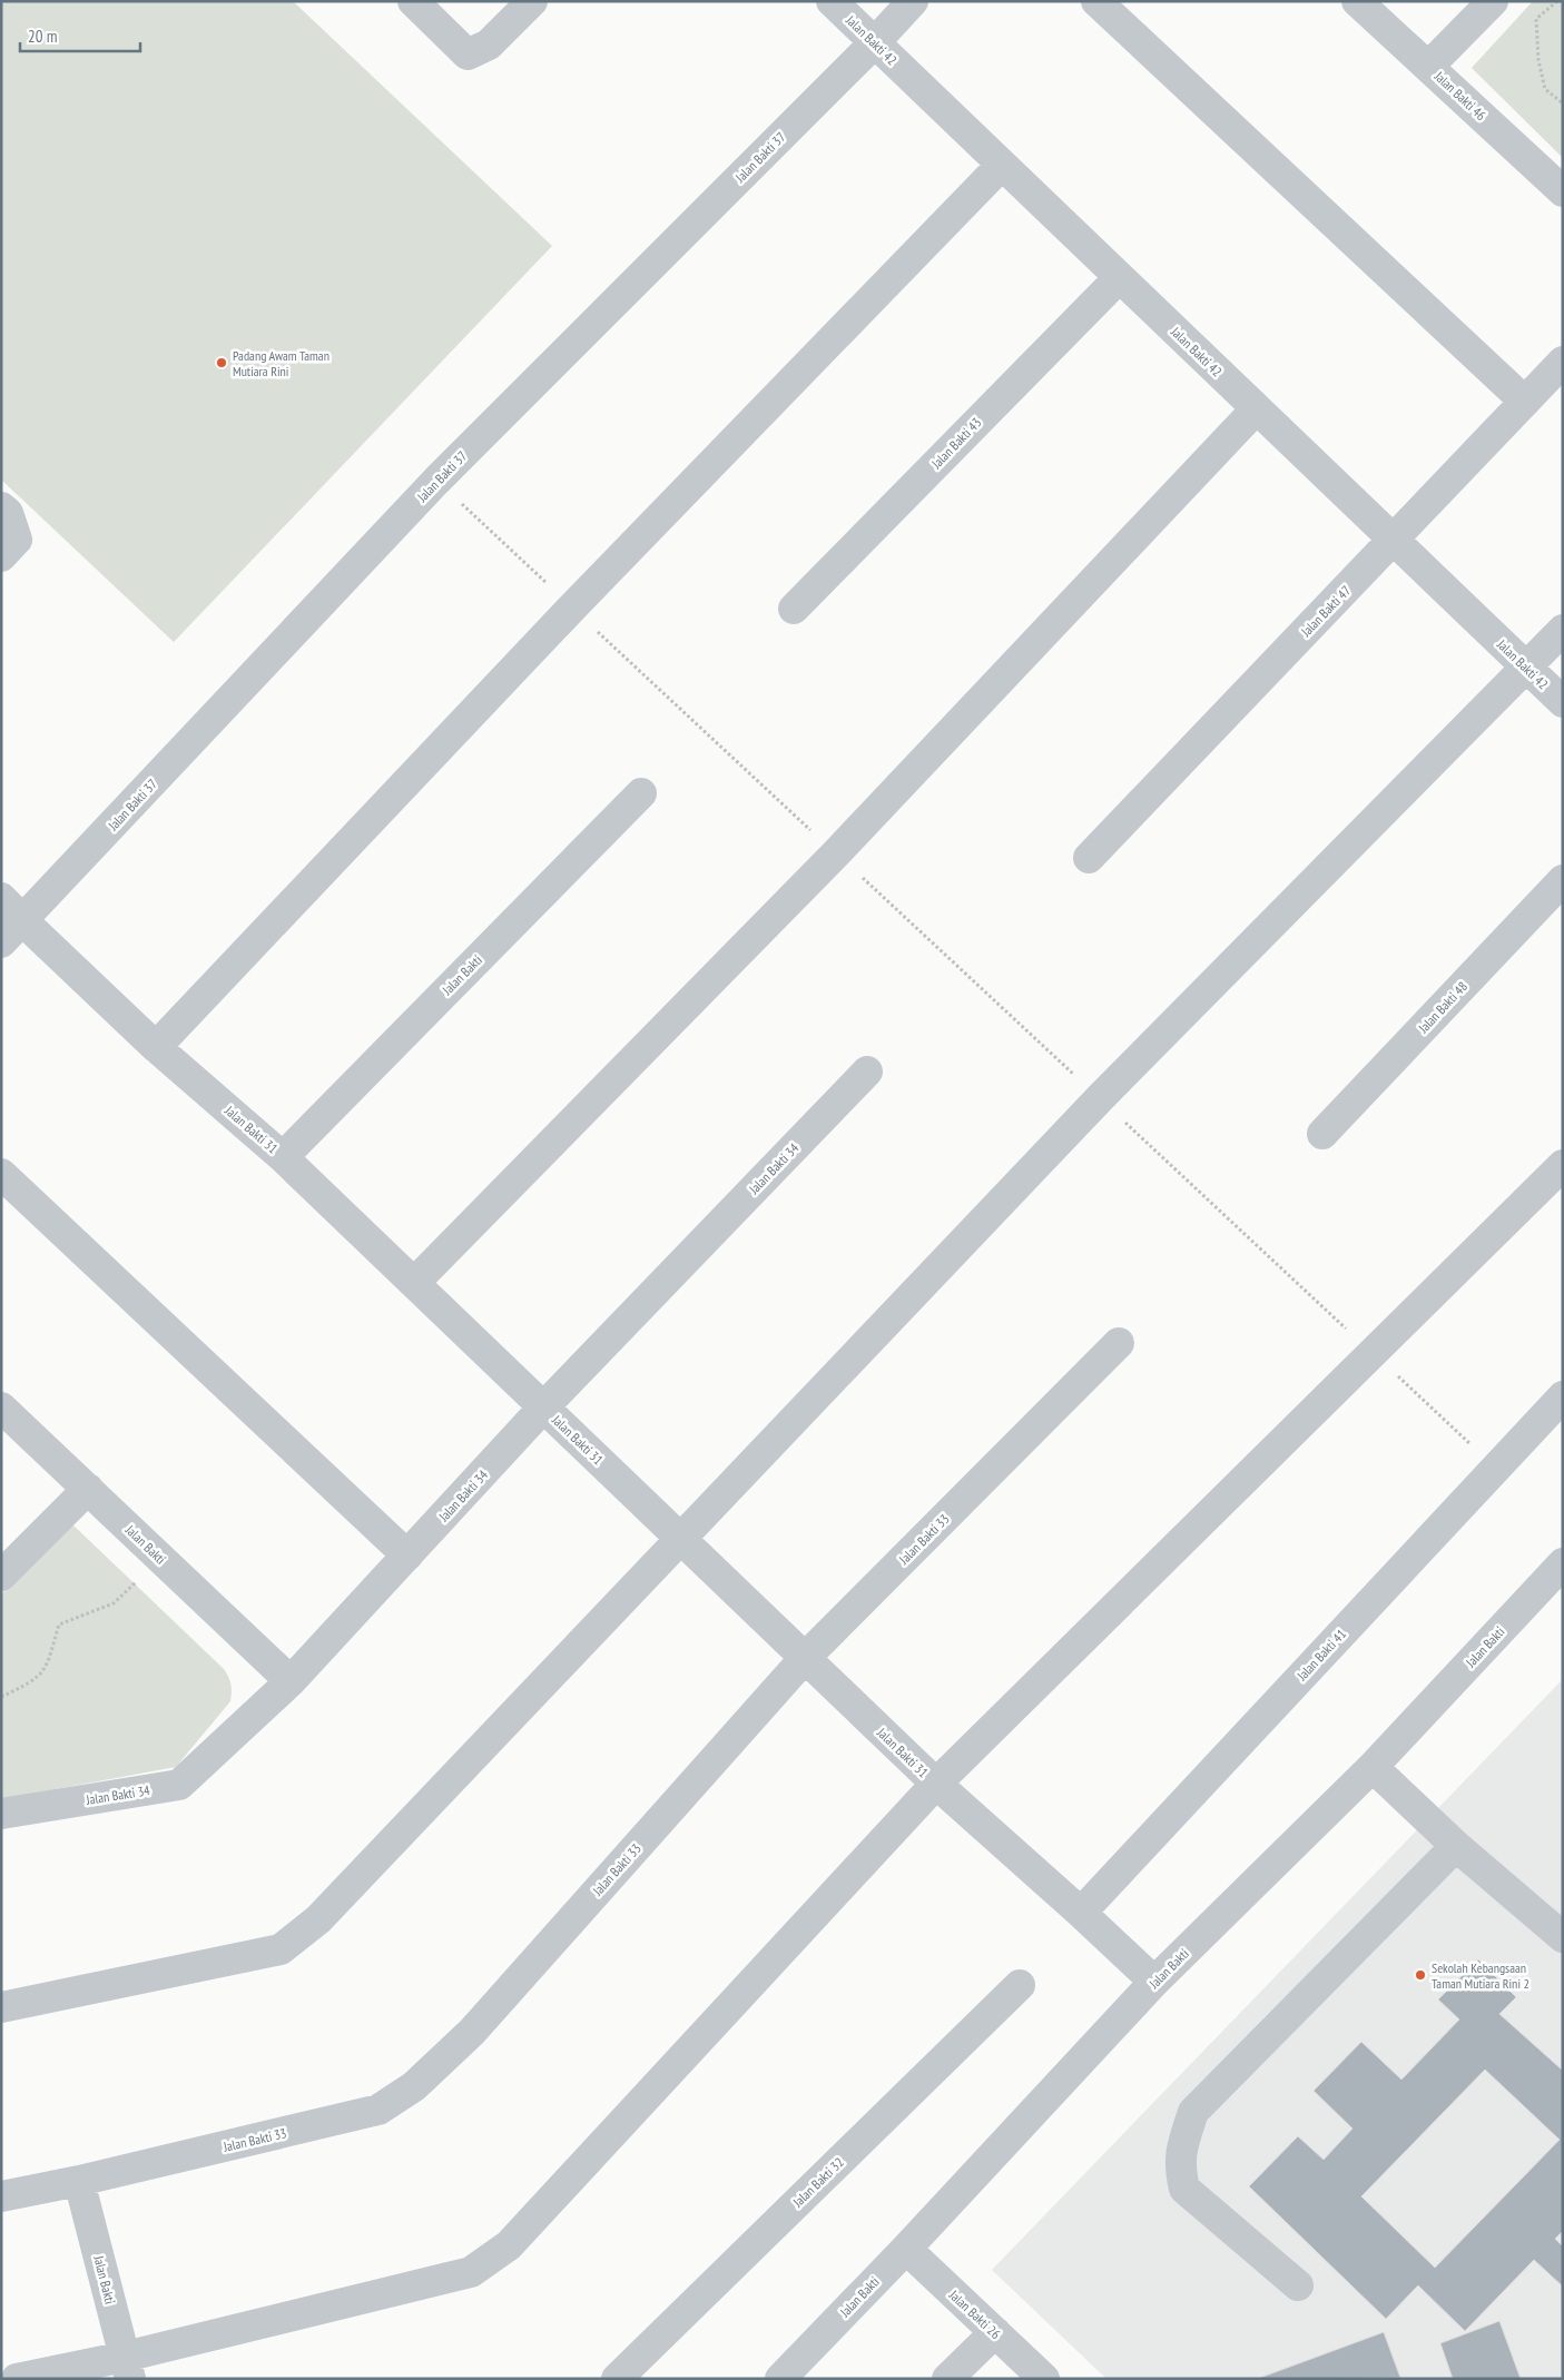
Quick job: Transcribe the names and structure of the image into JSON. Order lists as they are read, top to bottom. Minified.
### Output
{"streets":{"street":["Jalan Bakti 42","Jalan Bakti 46","Jalan Bakti 37","Jalan Bakti 43","Jalan Bakti 47","Jalan Bakti","Jalan Bakti 48","Jalan Bakti 31","Jalan Bakti 34","Jalan Bakti 33","Jalan Bakti 41","Jalan Bakti 32","Jalan Bakti 26"]},"crossings":[["Jalan Bakti 42","Jalan Bakti 37"],["Jalan Bakti 42","Jalan Bakti 43"],["Jalan Bakti 42","Jalan Bakti 47"],["Jalan Bakti 37","Jalan Bakti 31"],["Jalan Bakti","Jalan Bakti 31"],["Jalan Bakti","Jalan Bakti 34"],["Jalan Bakti","Jalan Bakti 33"],["Jalan Bakti","Jalan Bakti 26"],["Jalan Bakti 31","Jalan Bakti 34"],["Jalan Bakti 31","Jalan Bakti 33"],["Jalan Bakti 31","Jalan Bakti 41"]],"places":["Padang Awam Taman Mutiara Rini","Sekolah Kebangsaan Taman Mutiara Rini 2"],"scale_bar":"20 m"}
